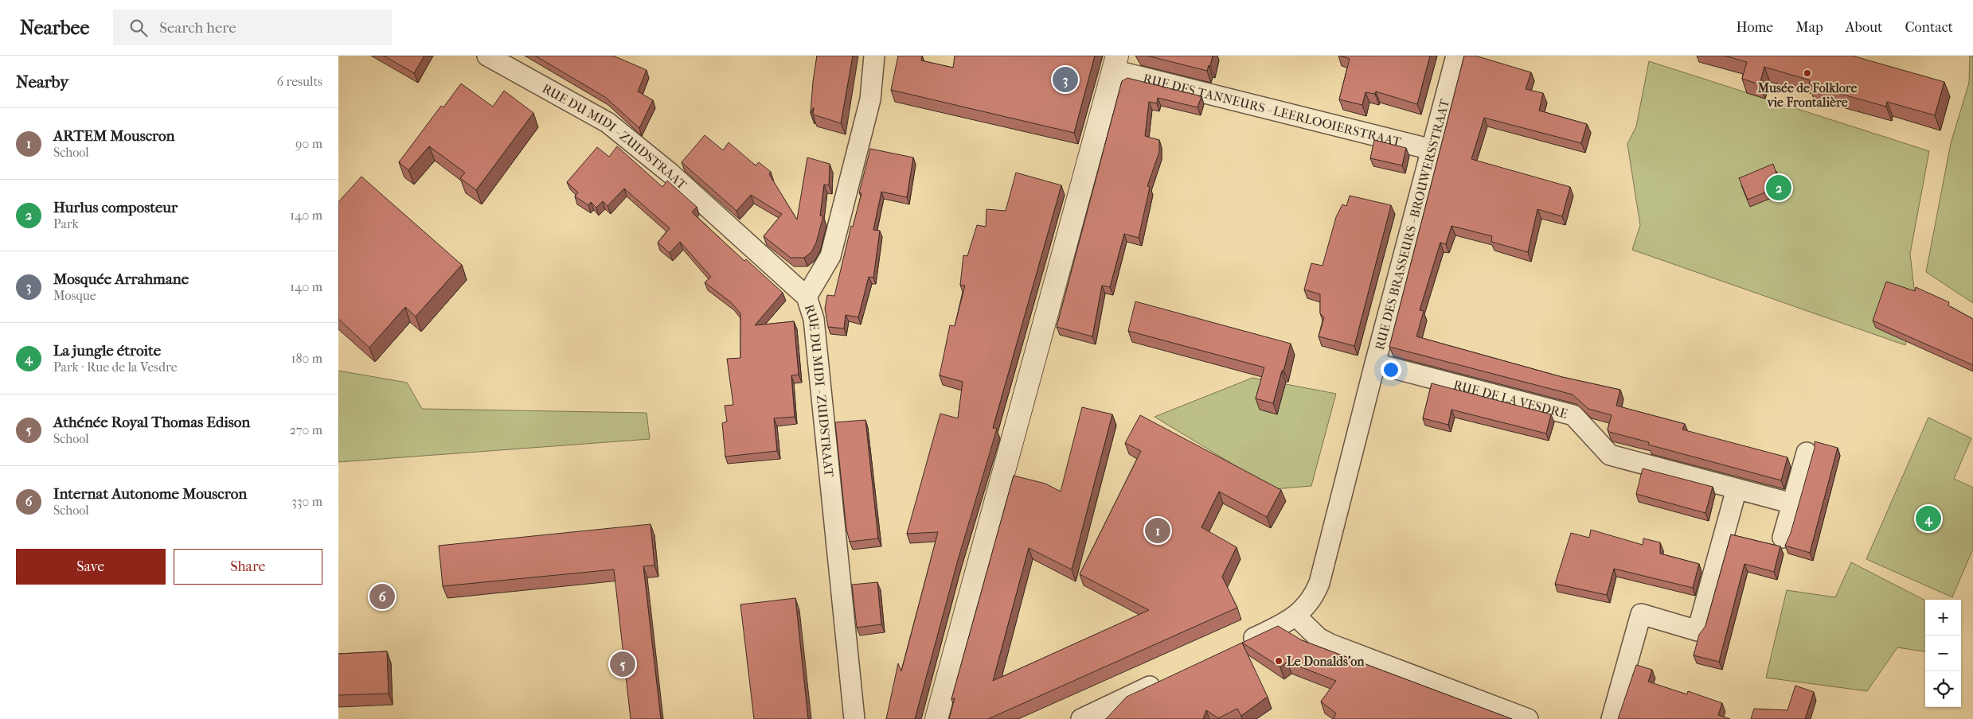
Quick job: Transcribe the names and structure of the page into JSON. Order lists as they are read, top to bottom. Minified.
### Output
{"streets":{"street":["RUE DES TANNEURS - LEERLOOIERSTRAAT","RUE DU MIDI - ZUIDSTRAAT","RUE DES BRASSEURS - BROUWERSSTRAAT","RUE DE LA VESDRE"]},"crossings":[["RUE DES TANNEURS - LEERLOOIERSTRAAT","RUE DES BRASSEURS - BROUWERSSTRAAT"],["RUE DES BRASSEURS - BROUWERSSTRAAT","RUE DE LA VESDRE"]],"places":["Musée de Folklore vie Frontalière","Le Donalds'on"],"page":{"header":"Nearbee","search":"Search here","nav":["Home","Map","About","Contact"],"heading":["Nearby","6 results"],"pins":["3","2","4","1","6","5"],"list":[{"mark":"1","name":"ARTEM Mouscron","note":"School","value":"90 m"},{"mark":"2","name":"Hurlus composteur","note":"Park","value":"140 m"},{"mark":"3","name":"Mosquée Arrahmane","note":"Mosque","value":"140 m"},{"mark":"4","name":"La jungle étroite","note":"Park · Rue de la Vesdre","value":"180 m"},{"mark":"5","name":"Athénée Royal Thomas Edison","note":"School","value":"270 m"},{"mark":"6","name":"Internat Autonome Mouscron","note":"School","value":"330 m"}],"buttons":["Save","Share"],"map_buttons":["+","−"]}}
